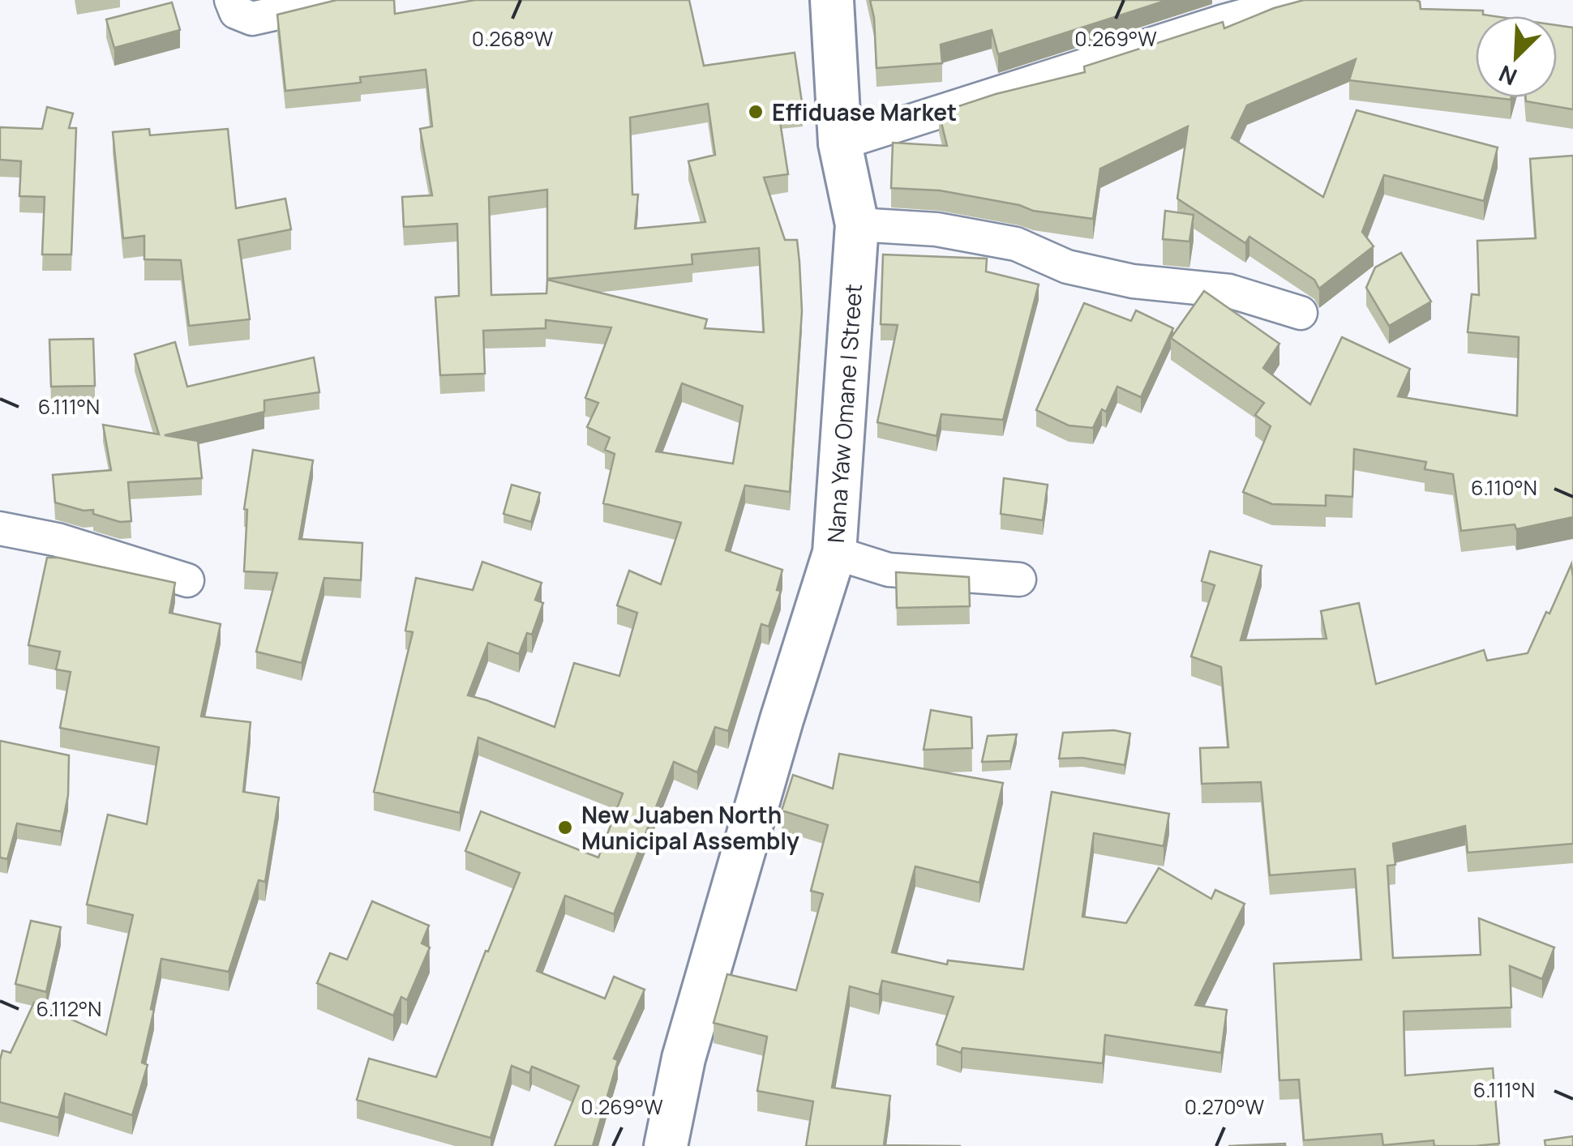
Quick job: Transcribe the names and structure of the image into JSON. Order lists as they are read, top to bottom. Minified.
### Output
{"streets":{"main road":["Nana Yaw Omane I Street"]},"places":["Effiduase Market","New Juaben North Municipal Assembly"],"north":"bottom left","coordinates":["0.269°W","0.268°W","6.111°N","6.110°N","6.112°N","0.270°W"]}
